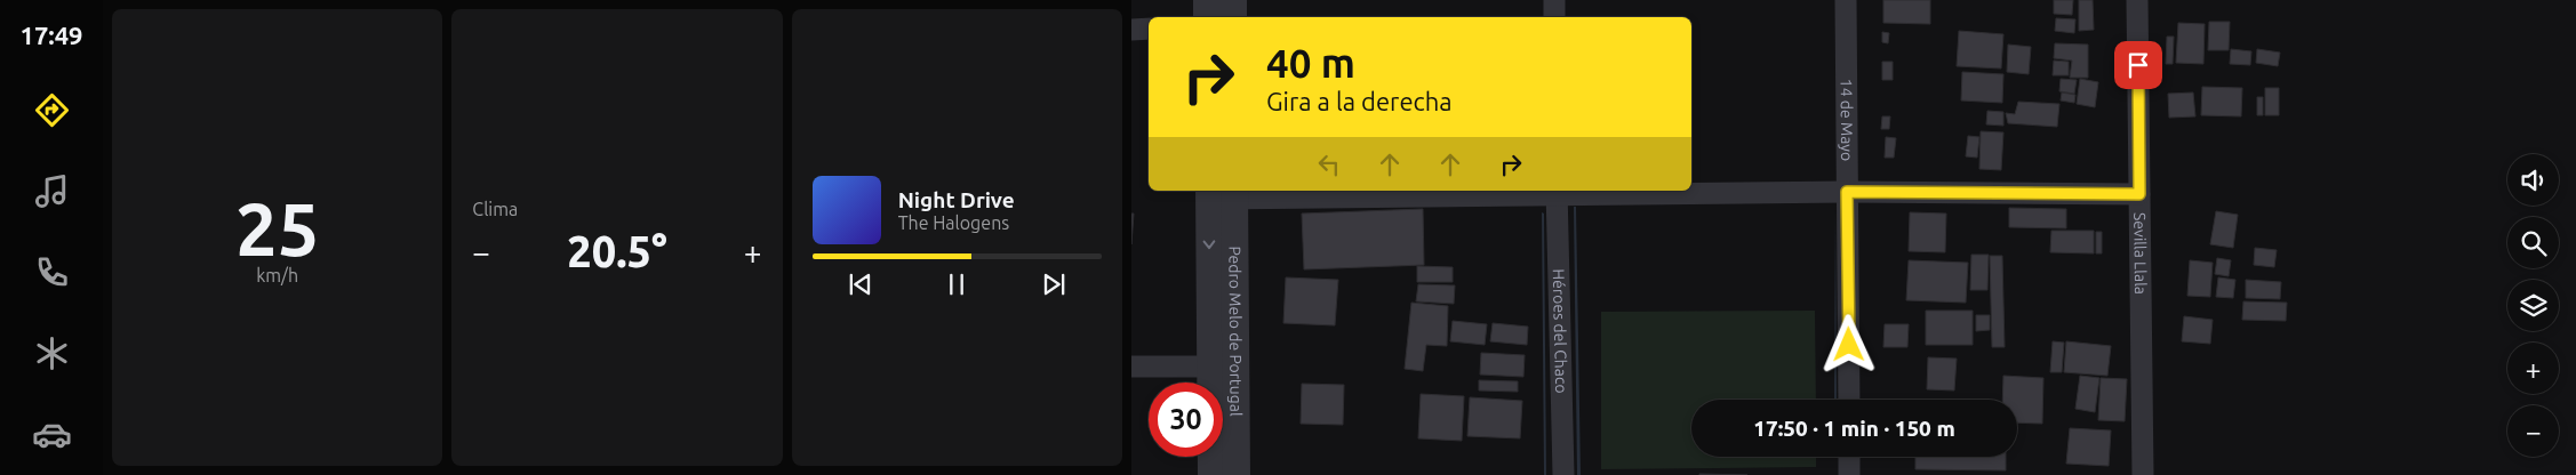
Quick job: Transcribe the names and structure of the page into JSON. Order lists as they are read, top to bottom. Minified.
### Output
{"streets":{"street":["14 de Mayo","Sevilla Llala","Pedro Melo de Portugal","Héroes del Chaco"]},"page":{"tabs":"17:49","tile":[["25","km/h"],"Clima"],"turn":["40 m","Gira a la derecha"],"map_buttons":["+","−"],"song":["Night Drive","The Halogens"],"heat":["−","20.5°","+"],"limit":"30","trip":"17:50 · 1 min · 150 m"}}
